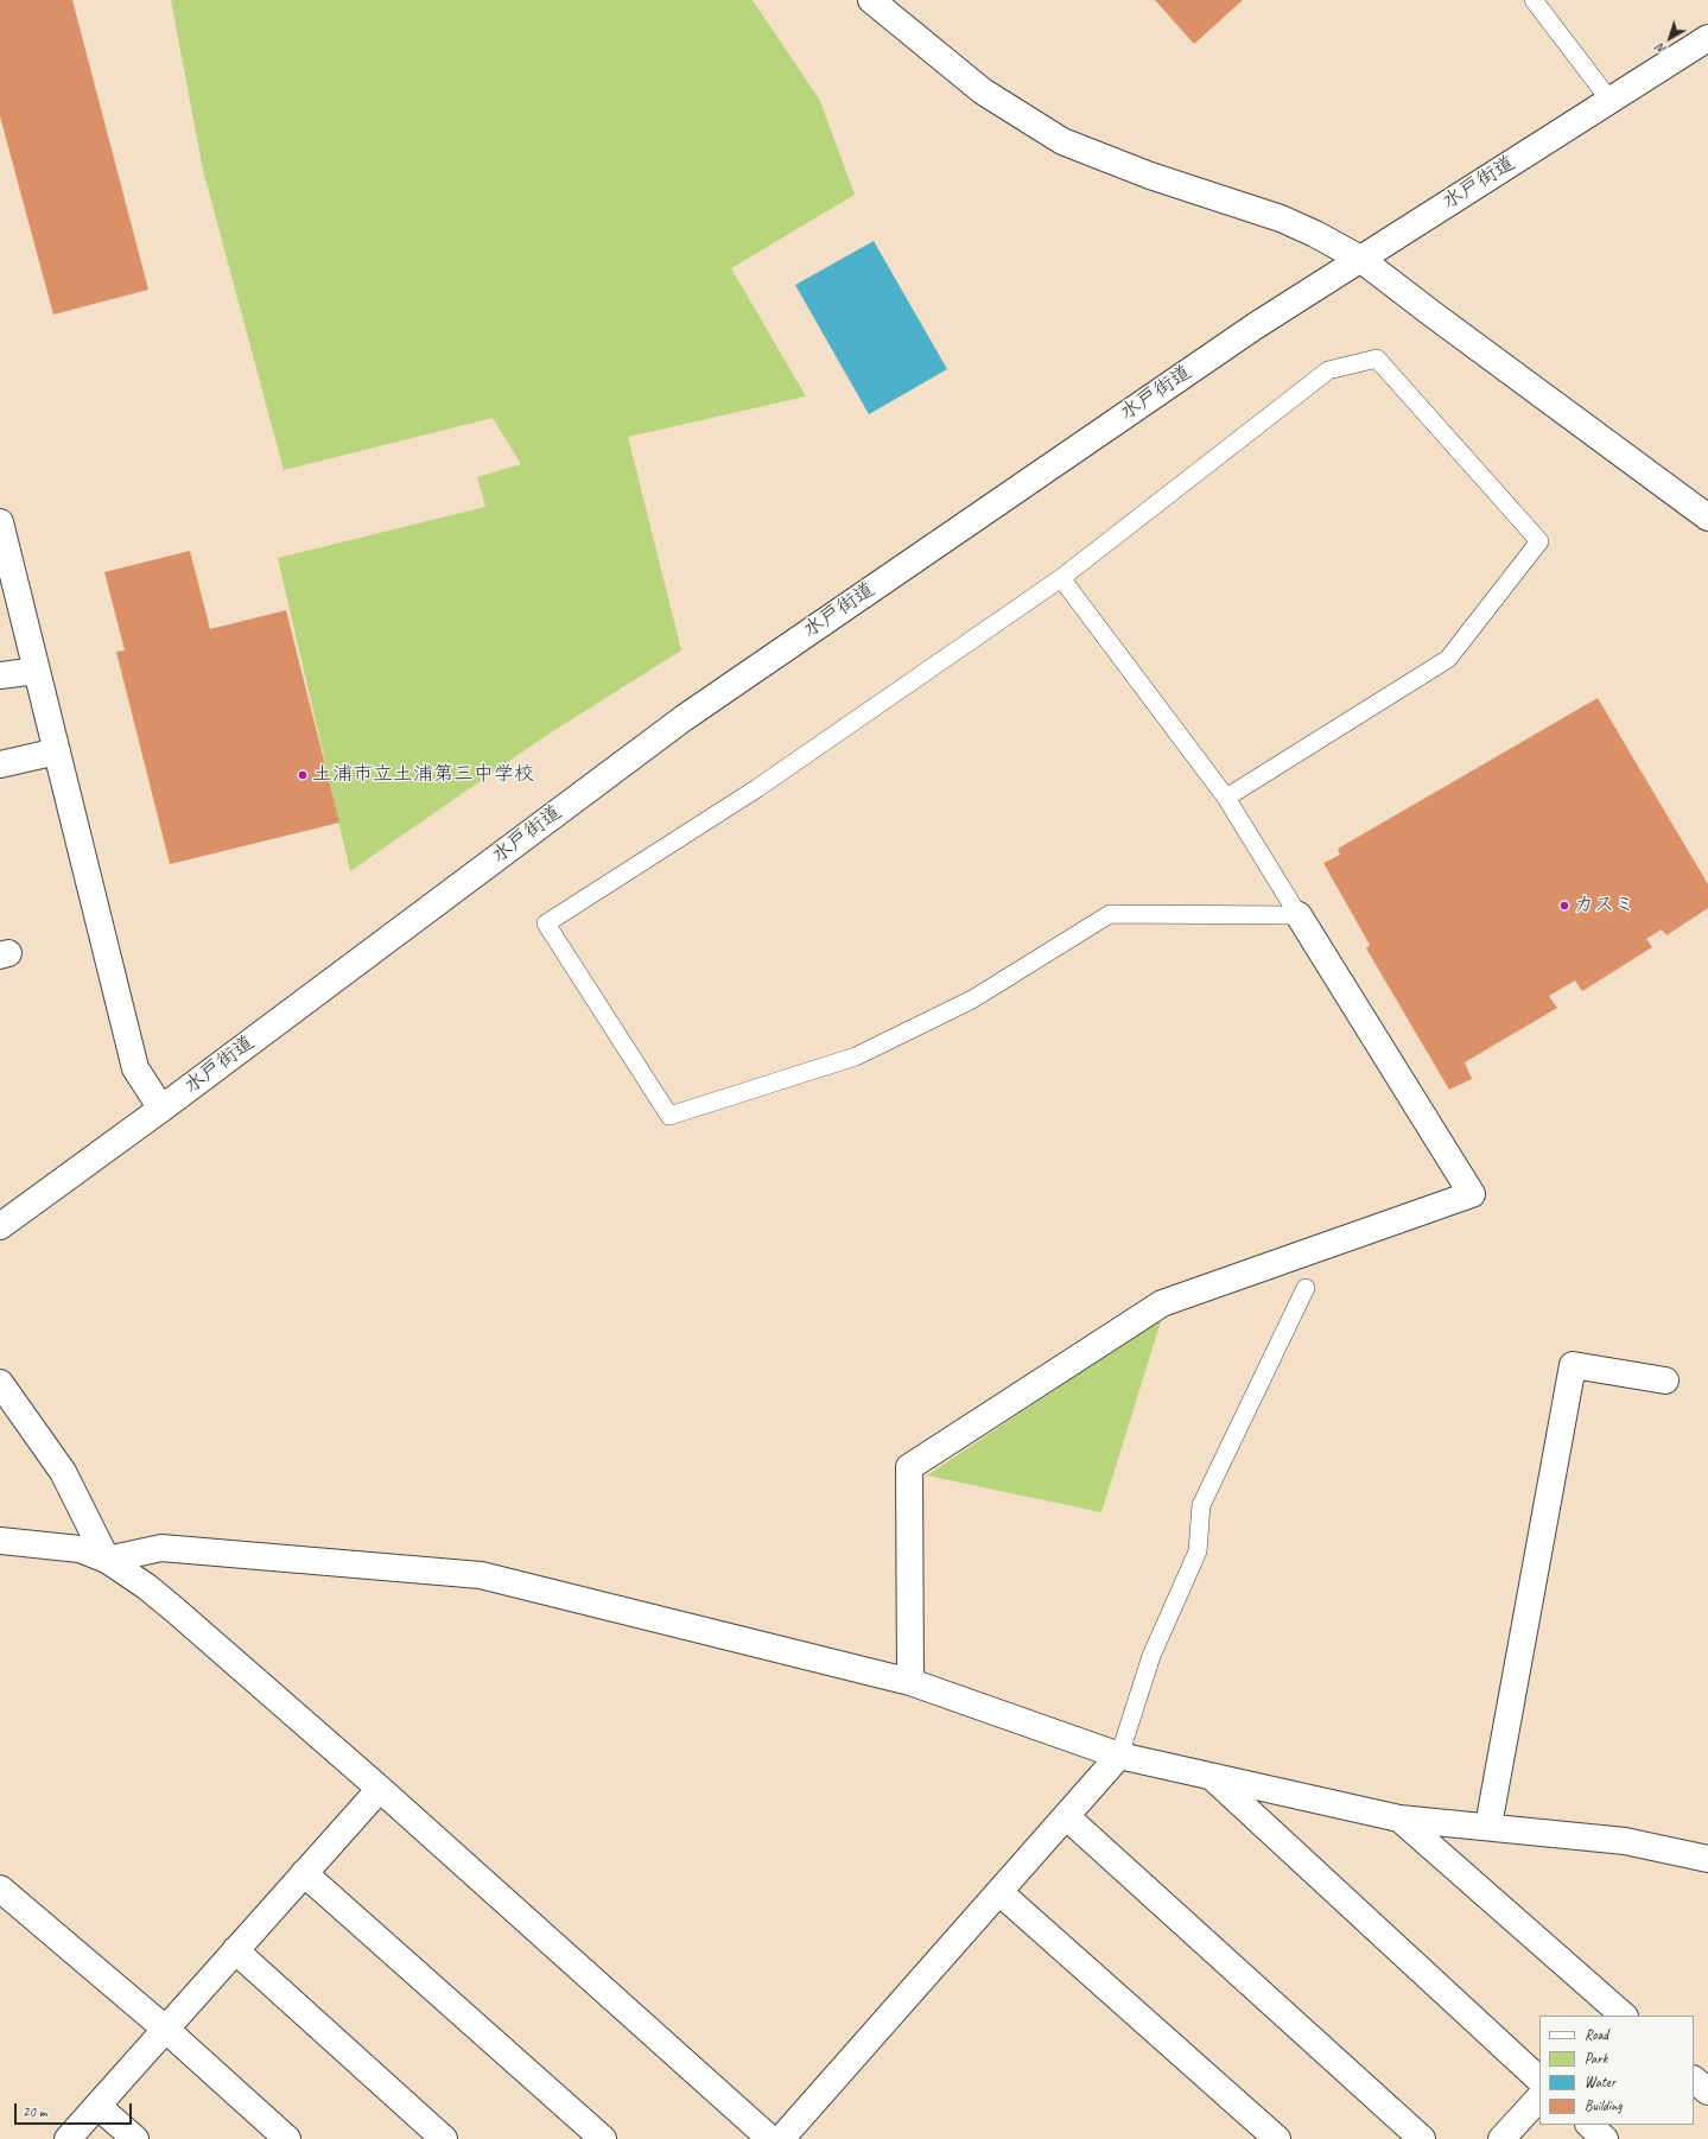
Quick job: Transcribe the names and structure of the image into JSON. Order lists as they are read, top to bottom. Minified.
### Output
{"streets":{"main road":["水戸街道"]},"places":["土浦市立土浦第三中学校","カスミ"],"legend":["Road","Park","Water","Building"],"scale_bar":"20 m","north":"bottom left"}
